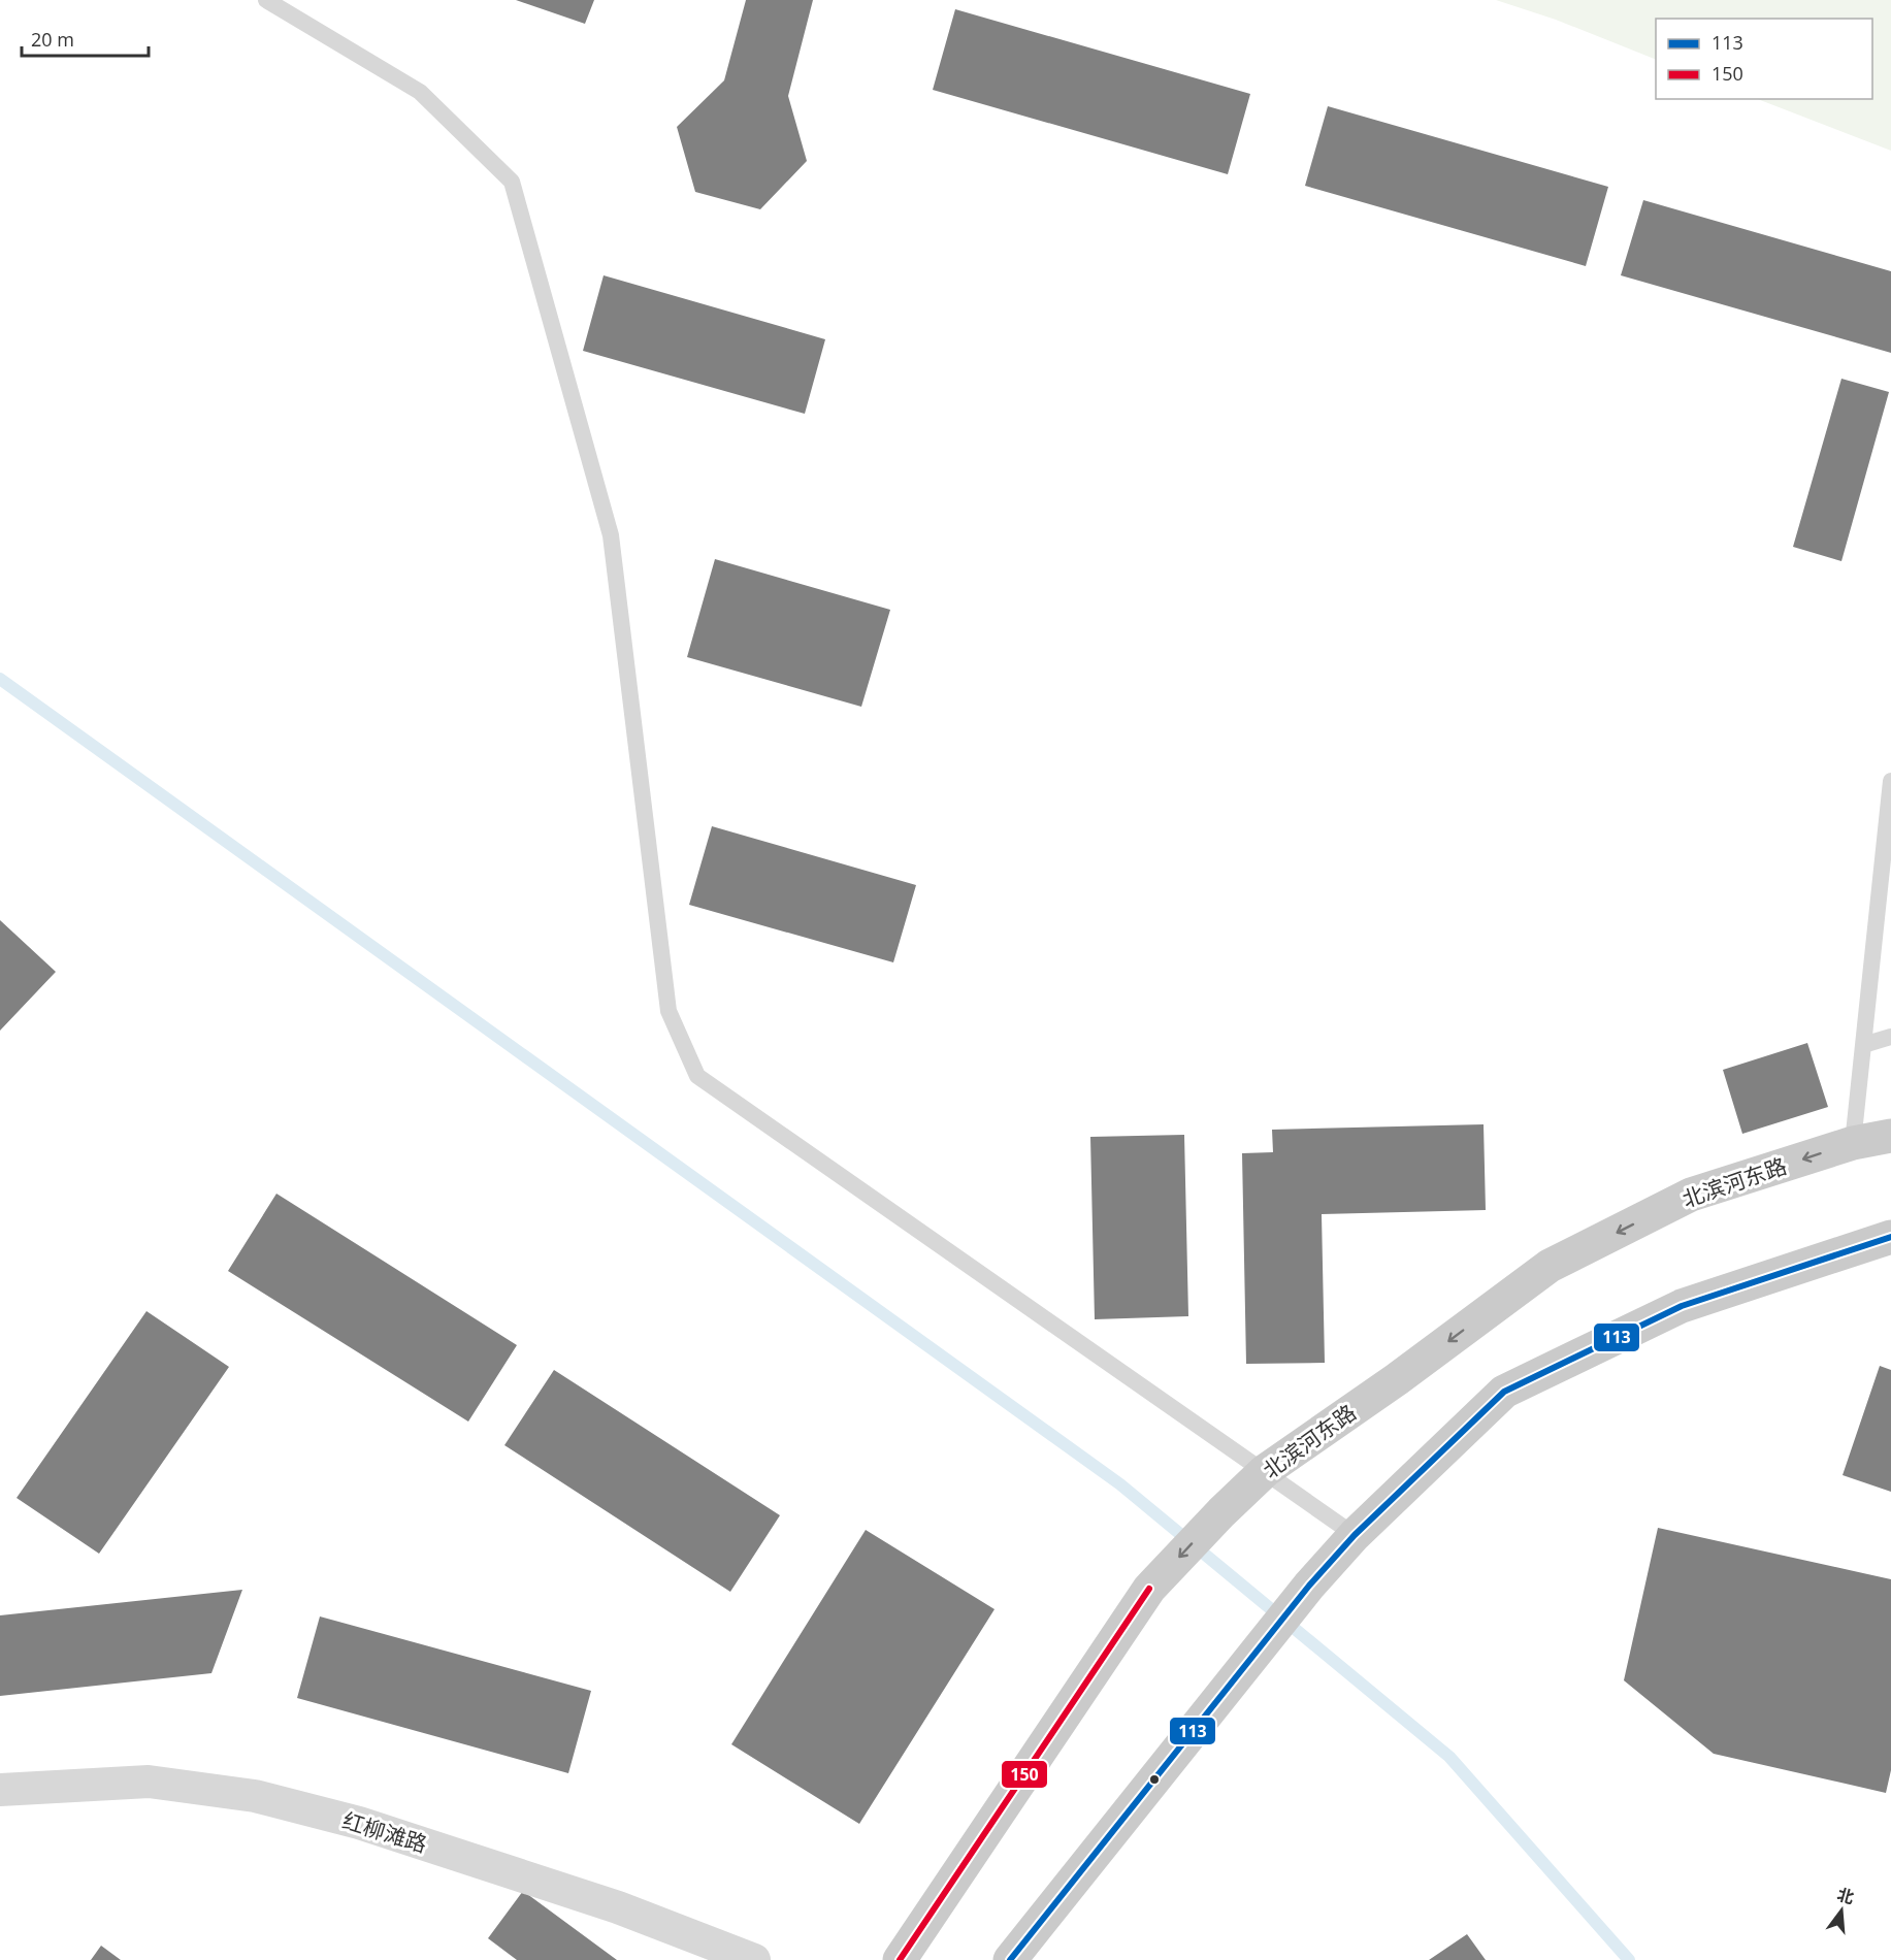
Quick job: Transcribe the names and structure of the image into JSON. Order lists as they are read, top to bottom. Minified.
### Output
{"streets":{"main road":["北滨河东路"],"street":["红柳滩路"]},"lines":["transit line 113","transit line 150"],"legend":["113","150"],"scale_bar":"20 m","north":"top"}
